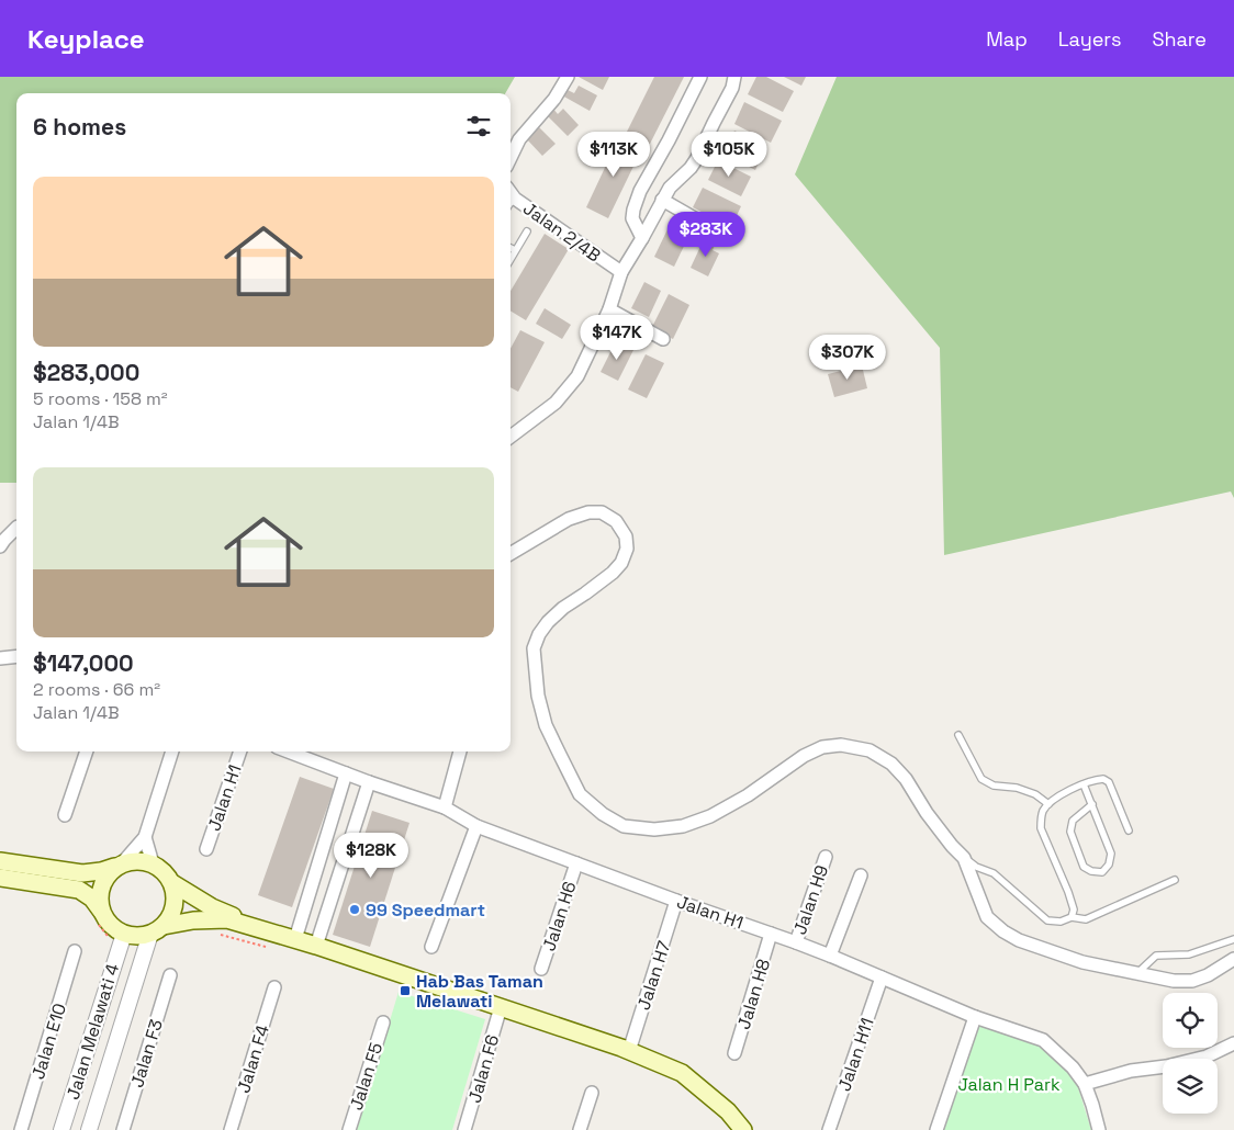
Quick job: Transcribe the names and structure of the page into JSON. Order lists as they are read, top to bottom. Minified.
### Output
{"streets":{"street":["Jalan 2/4B","Jalan H1","Jalan H9","Jalan H6","Jalan H7","Jalan H8","Jalan Melawati 4","Jalan E10","Jalan F3","Jalan H11","Jalan F4","Jalan F6","Jalan F5"]},"crossings":[["Jalan H1","Jalan H9"],["Jalan H1","Jalan H6"],["Jalan H1","Jalan H7"],["Jalan H1","Jalan H8"],["Jalan H1","Jalan H11"]],"parks":["Jalan H Park"],"places":{"other":["99 Speedmart"],"transit":["Hab Bas Taman Melawati"]},"page":{"header":"Keyplace","nav":["Map","Layers","Share"],"heading":"6 homes","price":["$113K","$105K","$283K","$147K","$307K","$128K"],"list":[{"name":"$283,000","note":"5 rooms · 158 m² · Jalan 1/4B"},{"name":"$147,000","note":"2 rooms · 66 m² · Jalan 1/4B"}]}}
